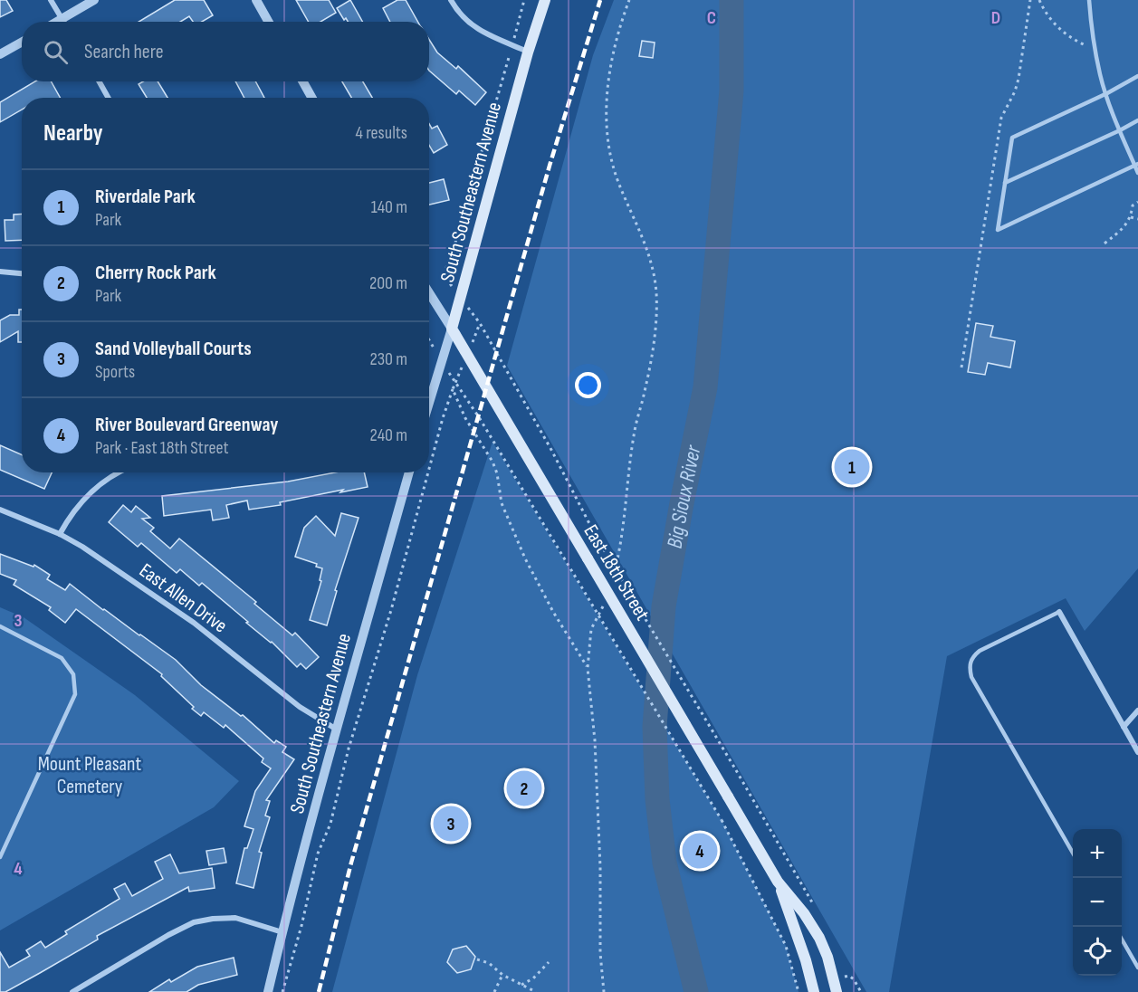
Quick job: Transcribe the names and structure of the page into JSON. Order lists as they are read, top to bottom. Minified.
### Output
{"streets":{"main road":["South Southeastern Avenue","East 18th Street"],"street":["East Allen Drive"]},"crossings":[["South Southeastern Avenue","East 18th Street"],["South Southeastern Avenue","East Allen Drive"]],"water":["Big Sioux River"],"parks":["Mount Pleasant Cemetery"],"page":{"search":"Search here","heading":["Nearby","4 results"],"list":[{"mark":"1","name":"Riverdale Park","note":"Park","value":"140 m"},{"mark":"2","name":"Cherry Rock Park","note":"Park","value":"200 m"},{"mark":"3","name":"Sand Volleyball Courts","note":"Sports","value":"230 m"},{"mark":"4","name":"River Boulevard Greenway","note":"Park · East 18th Street","value":"240 m"}],"pins":["1","2","3","4"],"map_buttons":["+","−"]},"grid":{"columns":["C","D"],"rows":["3","4"]}}
